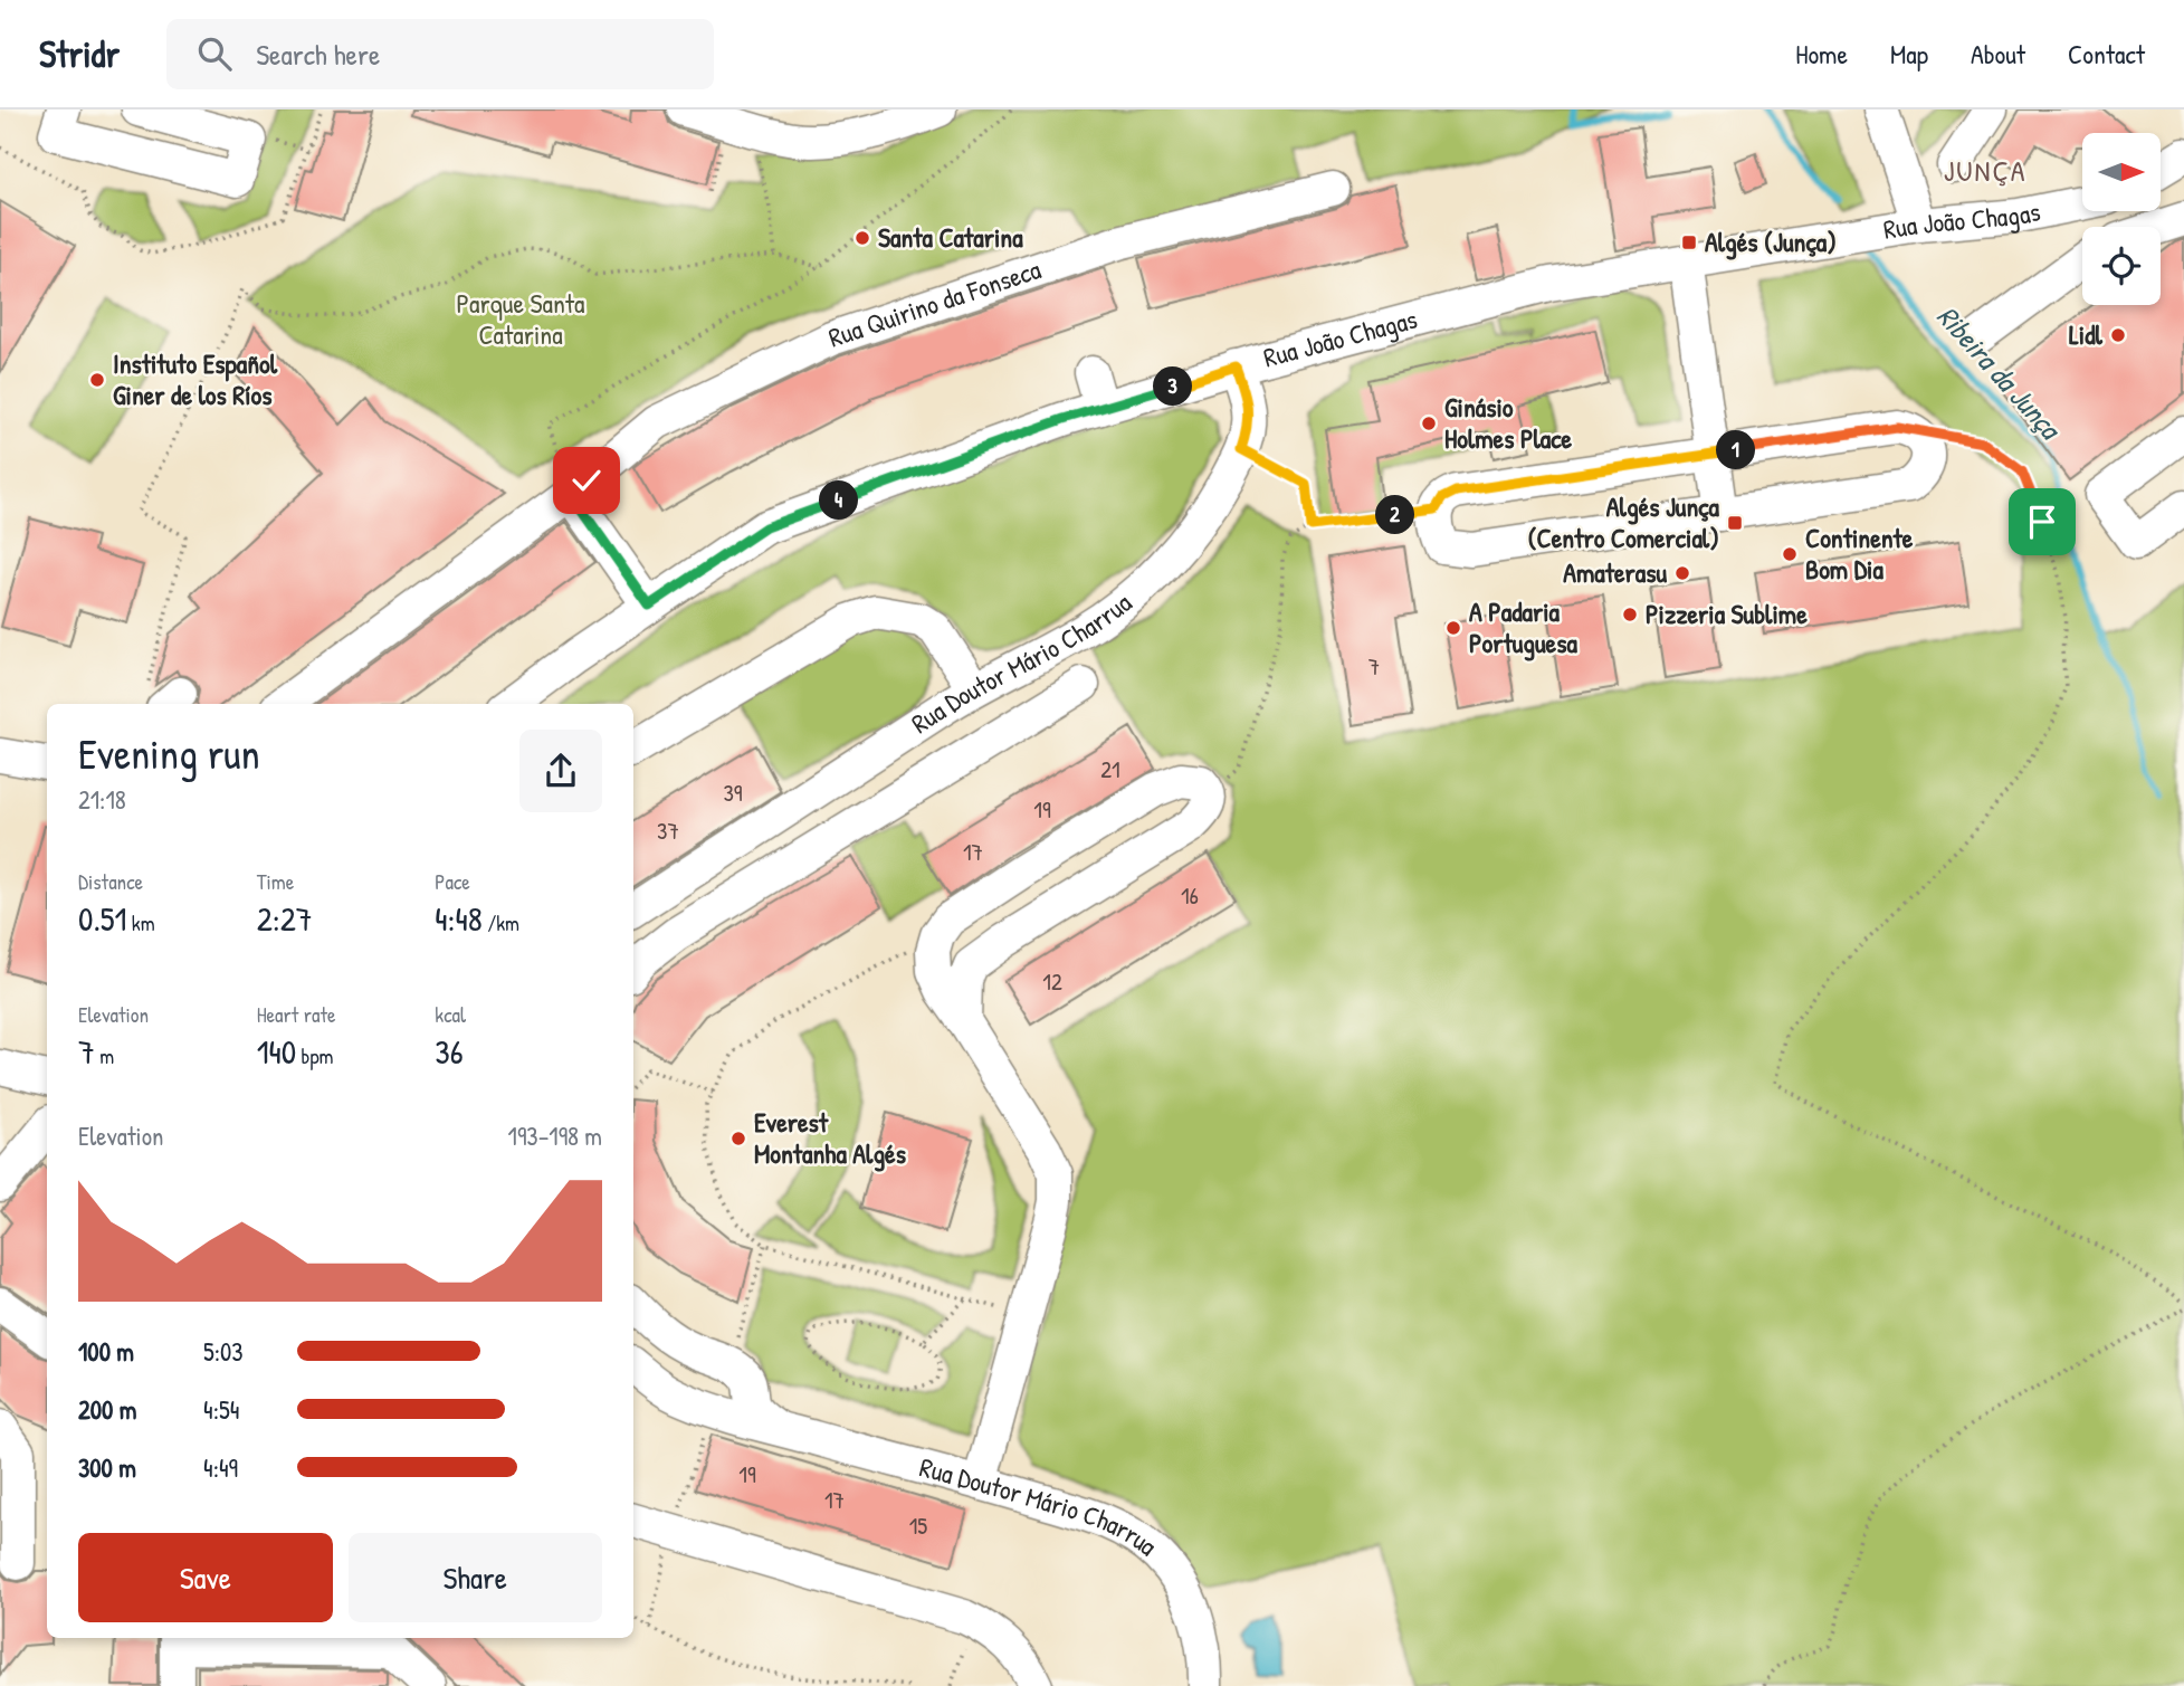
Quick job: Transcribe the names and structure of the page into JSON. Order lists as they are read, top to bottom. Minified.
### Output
{"streets":{"street":["Rua João Chagas","Rua Quirino da Fonseca","Rua Doutor Mário Charrua"]},"crossings":[["Rua João Chagas","Rua Doutor Mário Charrua"]],"districts":["JUNÇA"],"water":["Ribeira da Junça"],"parks":["Parque Santa Catarina"],"places":{"other":["Santa Catarina","Lidl","Instituto Español Giner de los Ríos","Ginásio Holmes Place","Continente Bom Dia","Amaterasu","Pizzeria Sublime","A Padaria Portuguesa","Everest Montanha Algés"],"transit":["Algés (Junça)","Algés Junça (Centro Comercial)"]},"house_numbers":["7","21","39","19","37","17","16","12","19","17","15"],"north":"right","page":{"header":"Stridr","search":"Search here","nav":["Home","Map","About","Contact"],"pins":["3","1","4","2"],"heading":["Evening run","21:18"],"stats":[["Distance","0.51 km"],["Time","2:27"],["Pace","4:48 /km"],["Elevation","7 m"],["Heart rate","140 bpm"],["kcal","36"]],"chart":["Elevation","193–198 m"],"list":[{"name":"100 m","note":"5:03"},{"name":"200 m","note":"4:54"},{"name":"300 m","note":"4:49"}],"buttons":["Save","Share"]}}
